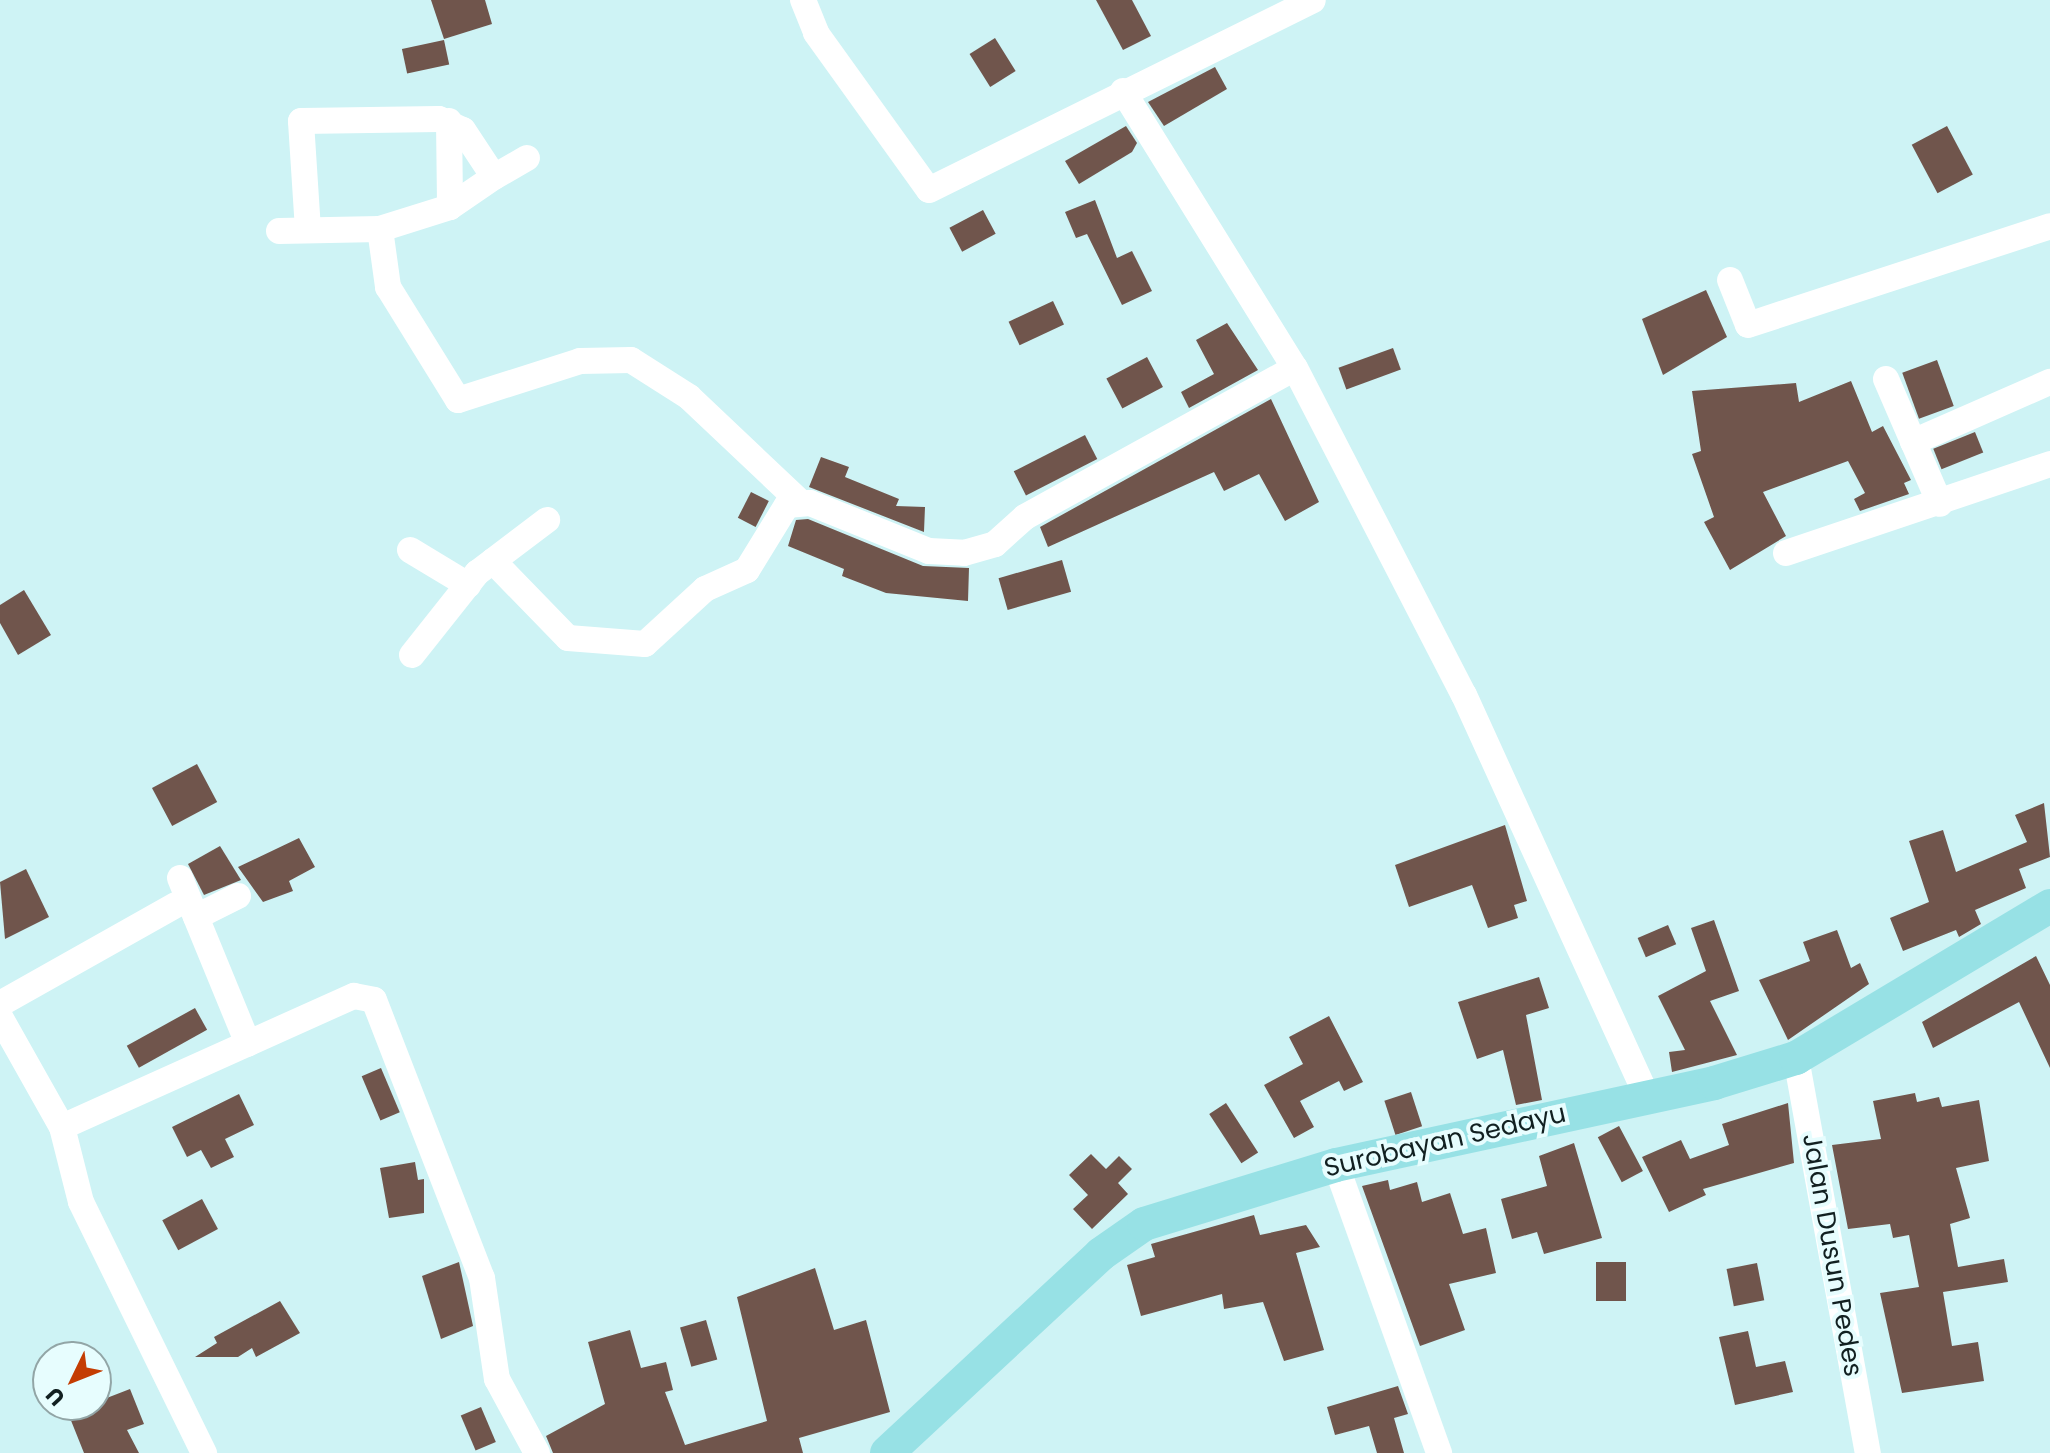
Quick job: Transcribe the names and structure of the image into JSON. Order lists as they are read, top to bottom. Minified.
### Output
{"streets":{"main road":["Surobayan Sedayu"],"street":["Jalan Dusun Pedes"]},"crossings":[["Surobayan Sedayu","Jalan Dusun Pedes"]],"north":"bottom left"}
